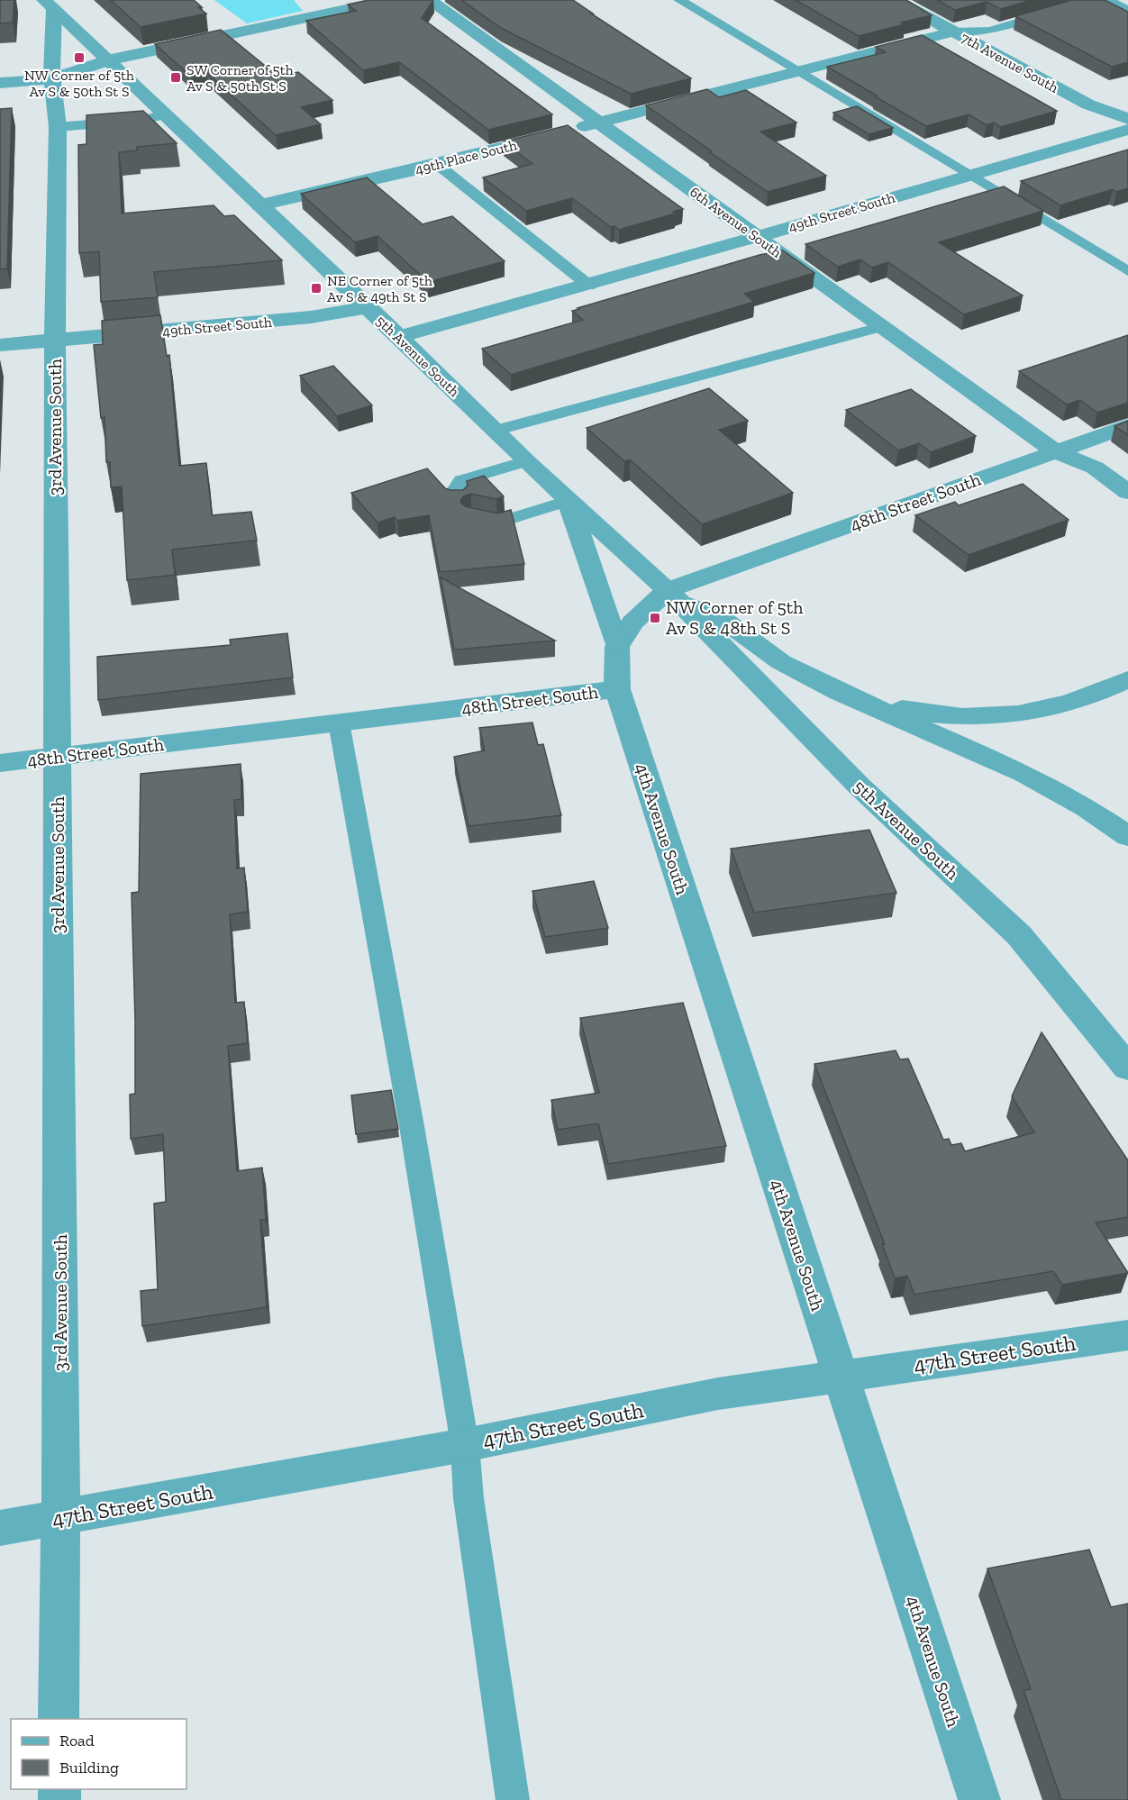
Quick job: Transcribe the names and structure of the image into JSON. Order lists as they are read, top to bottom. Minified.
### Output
{"streets":{"street":["7th Avenue South","49th Place South","49th Street South","6th Avenue South","5th Avenue South","3rd Avenue South","48th Street South","4th Avenue South","47th Street South"]},"crossings":[["7th Avenue South","49th Place South"],["49th Place South","6th Avenue South"],["49th Place South","5th Avenue South"],["49th Street South","6th Avenue South"],["49th Street South","5th Avenue South"],["49th Street South","3rd Avenue South"],["6th Avenue South","48th Street South"],["5th Avenue South","3rd Avenue South"],["5th Avenue South","48th Street South"],["3rd Avenue South","48th Street South"],["3rd Avenue South","47th Street South"],["48th Street South","4th Avenue South"],["4th Avenue South","47th Street South"]],"places":{"transit":["NW Corner of 5th Av S & 50th St S","SW Corner of 5th Av S & 50th St S","NE Corner of 5th Av S & 49th St S","NW Corner of 5th Av S & 48th St S"]},"legend":["Road","Building"]}
